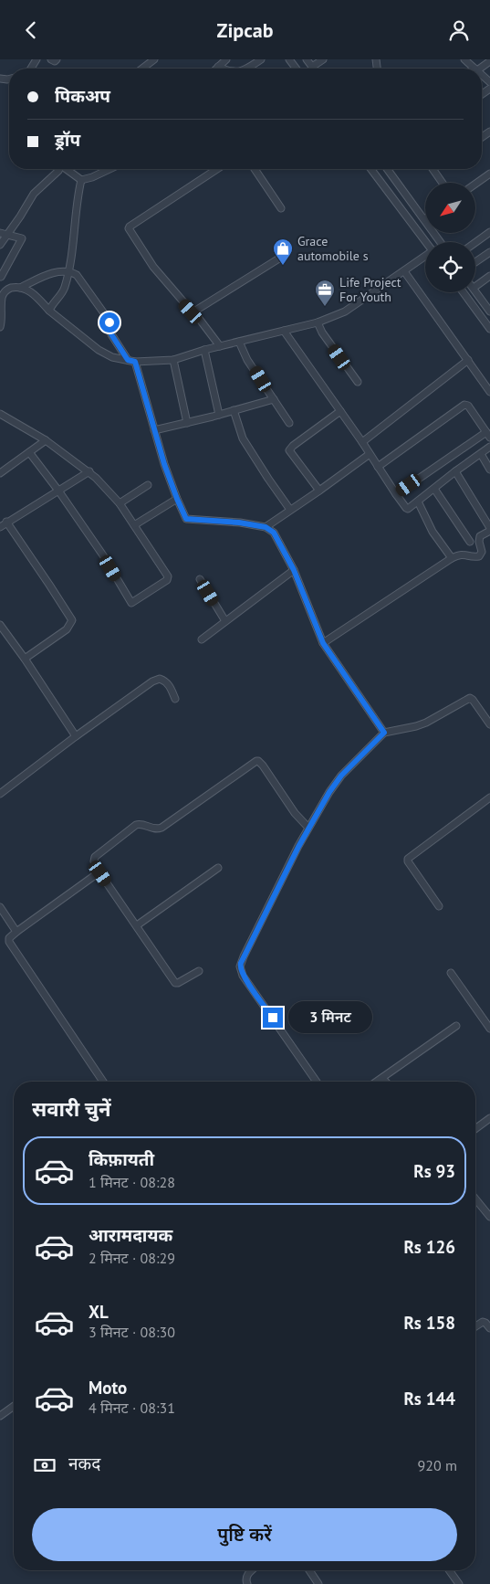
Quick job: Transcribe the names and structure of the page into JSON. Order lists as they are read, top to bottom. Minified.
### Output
{"places":{"shop":["Grace automobile s"],"office":["Life Project For Youth"]},"north":"bottom left","page":{"header":"Zipcab","banner":["पिकअप","ड्रॉप"],"bubble":"3 मिनट","heading":"सवारी चुनें","list":[{"name":"किफ़ायती","note":"1 मिनट · 08:28","value":"Rs 93"},{"name":"आरामदायक","note":"2 मिनट · 08:29","value":"Rs 126"},{"name":"XL","note":"3 मिनट · 08:30","value":"Rs 158"},{"name":"Moto","note":"4 मिनट · 08:31","value":"Rs 144"}],"pay":["नकद","920 m"],"buttons":"पुष्टि करें"}}
